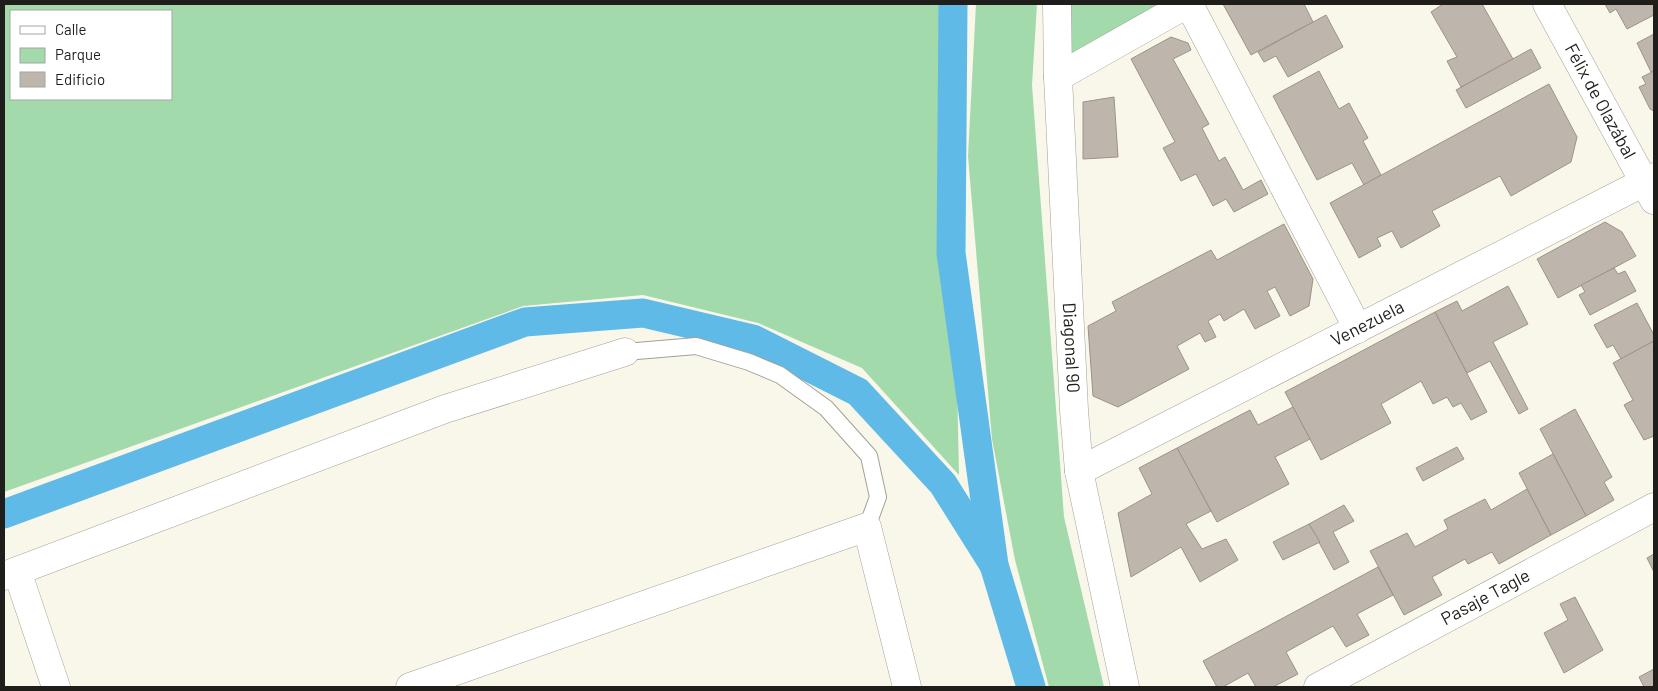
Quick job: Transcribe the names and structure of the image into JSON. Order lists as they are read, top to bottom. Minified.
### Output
{"streets":{"street":["Félix de Olazábal","Venezuela","Diagonal 90","Pasaje Tagle"]},"crossings":[["Félix de Olazábal","Venezuela"],["Venezuela","Diagonal 90"]],"legend":["Calle","Parque","Edificio"]}
